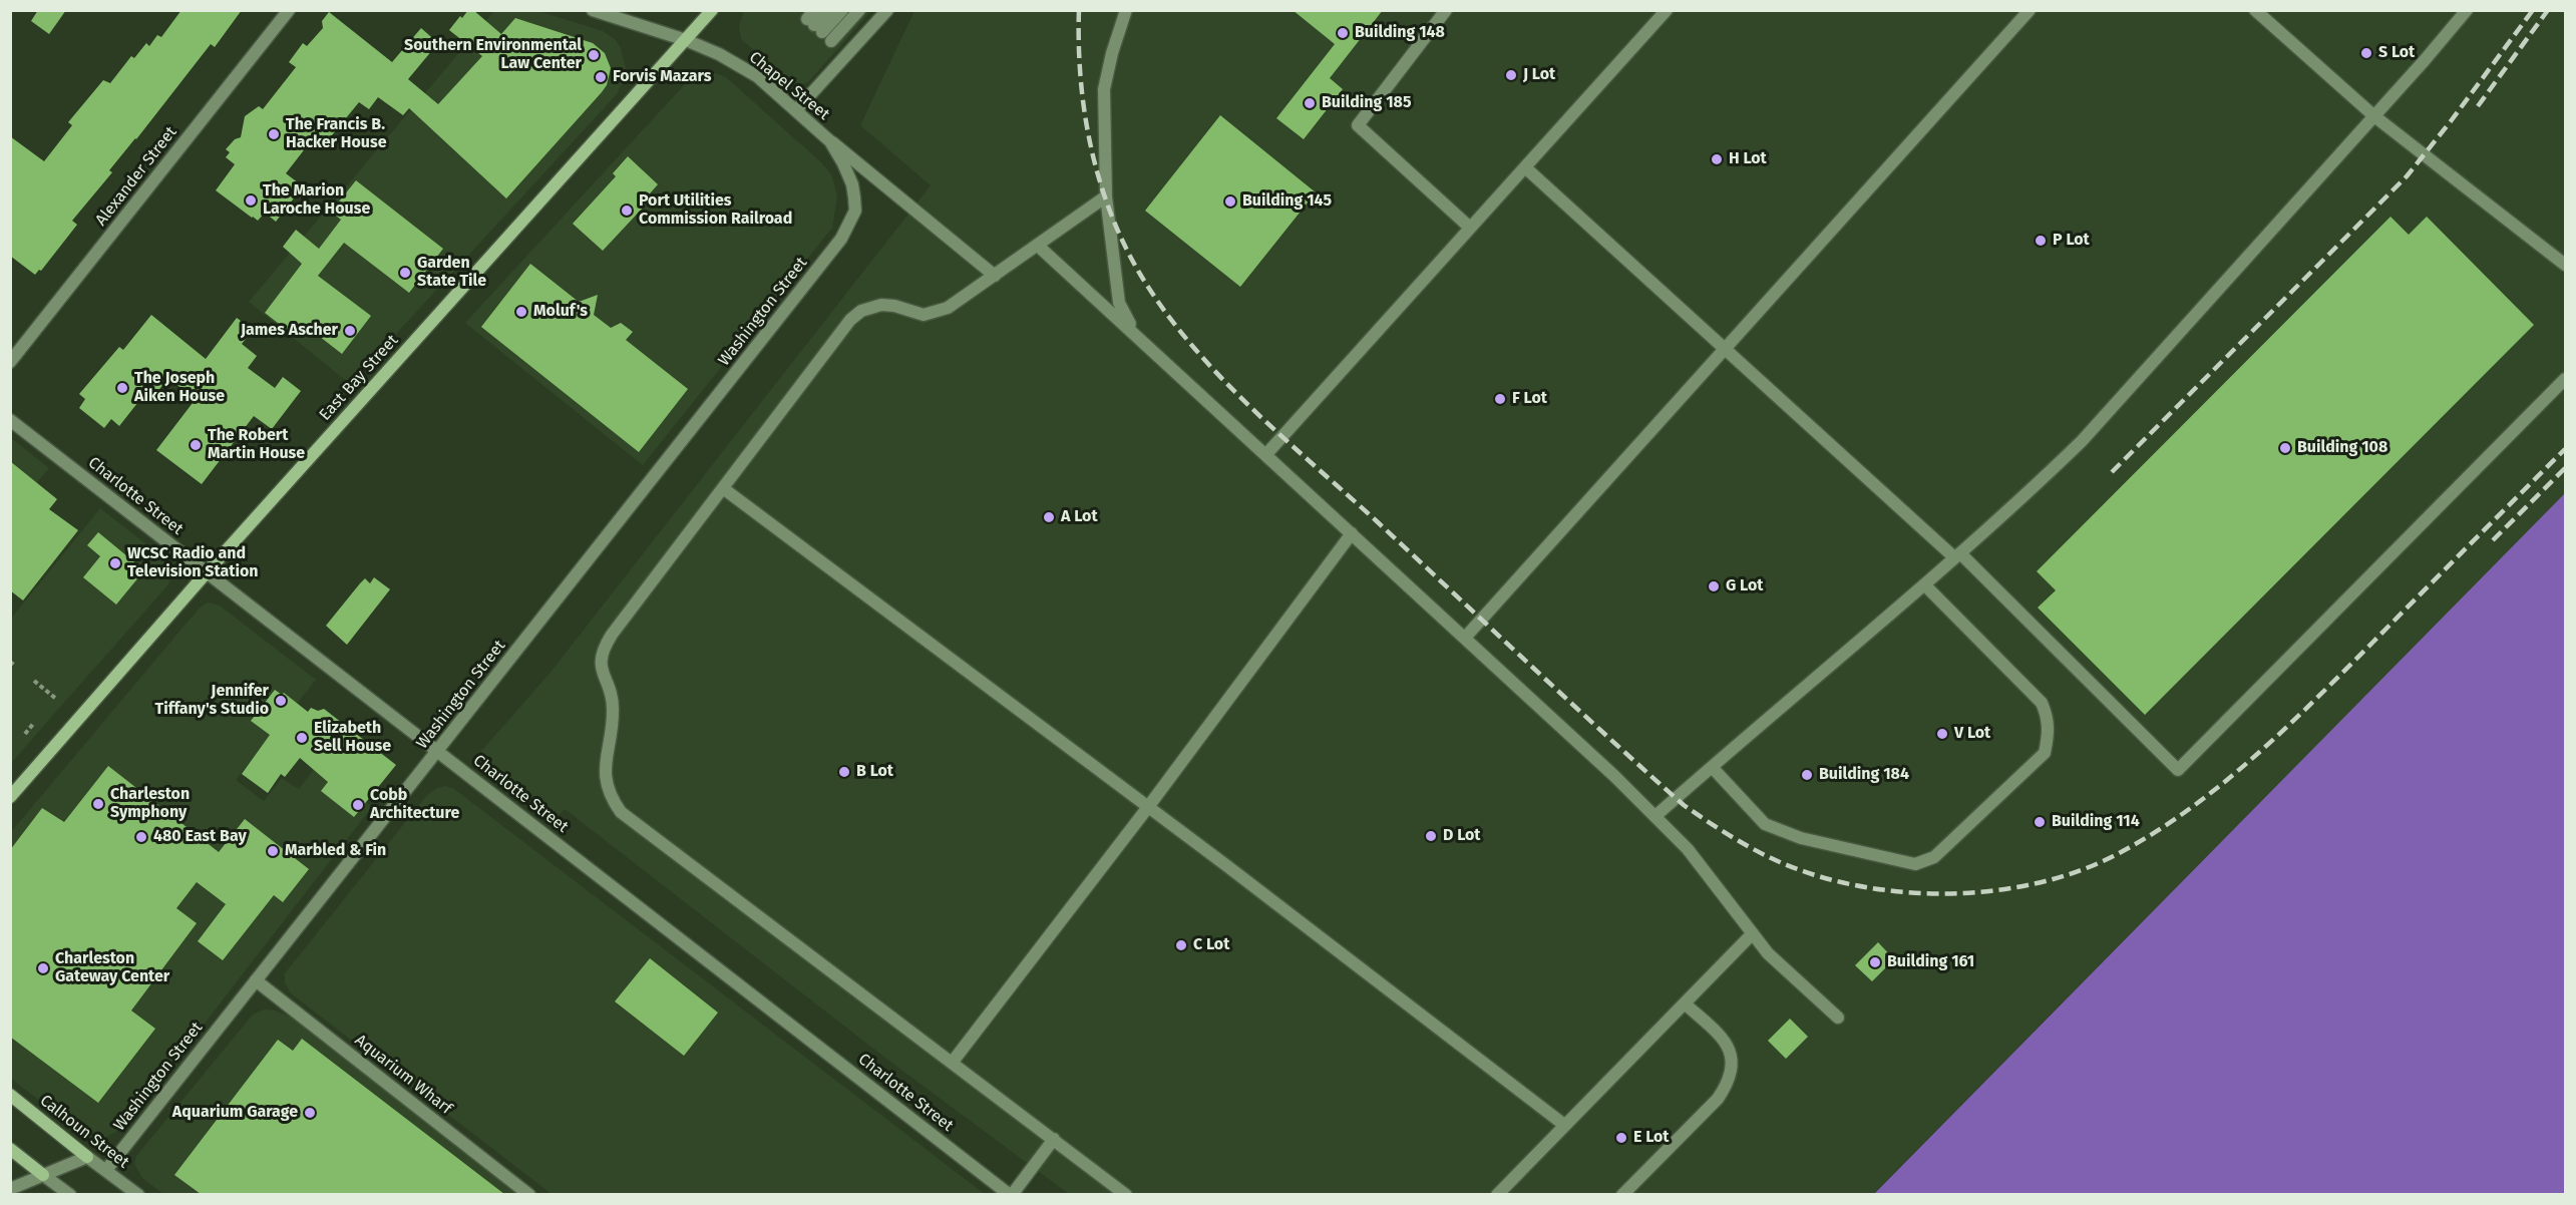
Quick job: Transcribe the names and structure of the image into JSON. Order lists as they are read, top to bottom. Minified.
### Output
{"streets":{"main road":["East Bay Street","Calhoun Street"],"street":["Chapel Street","Alexander Street","Washington Street","Charlotte Street","Aquarium Wharf"]},"crossings":[["Chapel Street","Washington Street"],["Chapel Street","East Bay Street"],["Washington Street","Charlotte Street"],["Washington Street","Aquarium Wharf"],["Washington Street","Calhoun Street"],["East Bay Street","Charlotte Street"]],"places":["Building 148","S Lot","Southern Environmental Law Center","J Lot","Forvis Mazars","Building 185","The Francis B. Hacker House","H Lot","The Marion Laroche House","Building 145","Port Utilities Commission Railroad","P Lot","Garden State Tile","Moluf's","James Ascher","The Joseph Aiken House","F Lot","The Robert Martin House","Building 108","A Lot","WCSC Radio and Television Station","G Lot","Jennifer Tiffany's Studio","V Lot","Elizabeth Sell House","B Lot","Building 184","Charleston Symphony","Cobb Architecture","Building 114","D Lot","480 East Bay","Marbled & Fin","C Lot","Building 161","Charleston Gateway Center","Aquarium Garage","E Lot"]}
